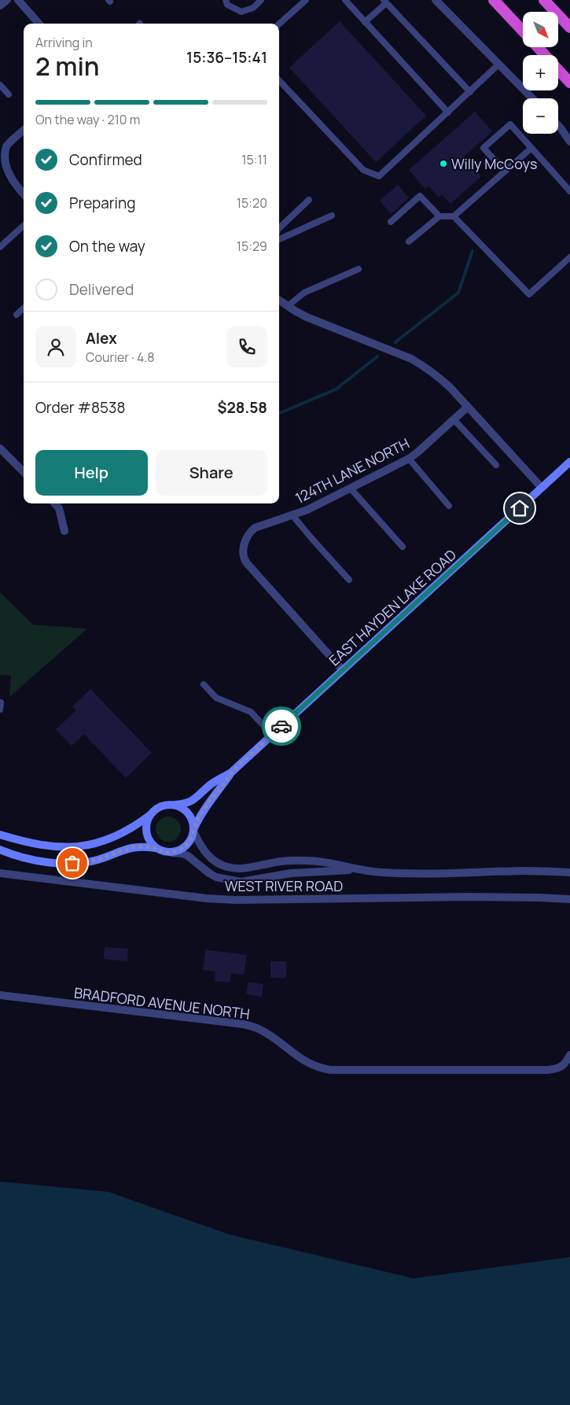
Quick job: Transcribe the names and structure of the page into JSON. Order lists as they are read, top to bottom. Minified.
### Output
{"streets":{"main road":["EAST HAYDEN LAKE ROAD"],"street":["124TH LANE NORTH","WEST RIVER ROAD","BRADFORD AVENUE NORTH"]},"crossings":[["124TH LANE NORTH","EAST HAYDEN LAKE ROAD"],["EAST HAYDEN LAKE ROAD","WEST RIVER ROAD"]],"places":["Willy McCoys"],"north":"bottom right","page":{"map_buttons":["+","−"],"heading":["2 min","Arriving in","15:36–15:41"],"panel":["Alex","Courier · 4.8","Order #8538","$28.58"],"bar":"On the way · 210 m","list":[["Confirmed","15:11"],["Preparing","15:20"],["On the way","15:29"],"Delivered"],"buttons":["Help","Share"]}}
